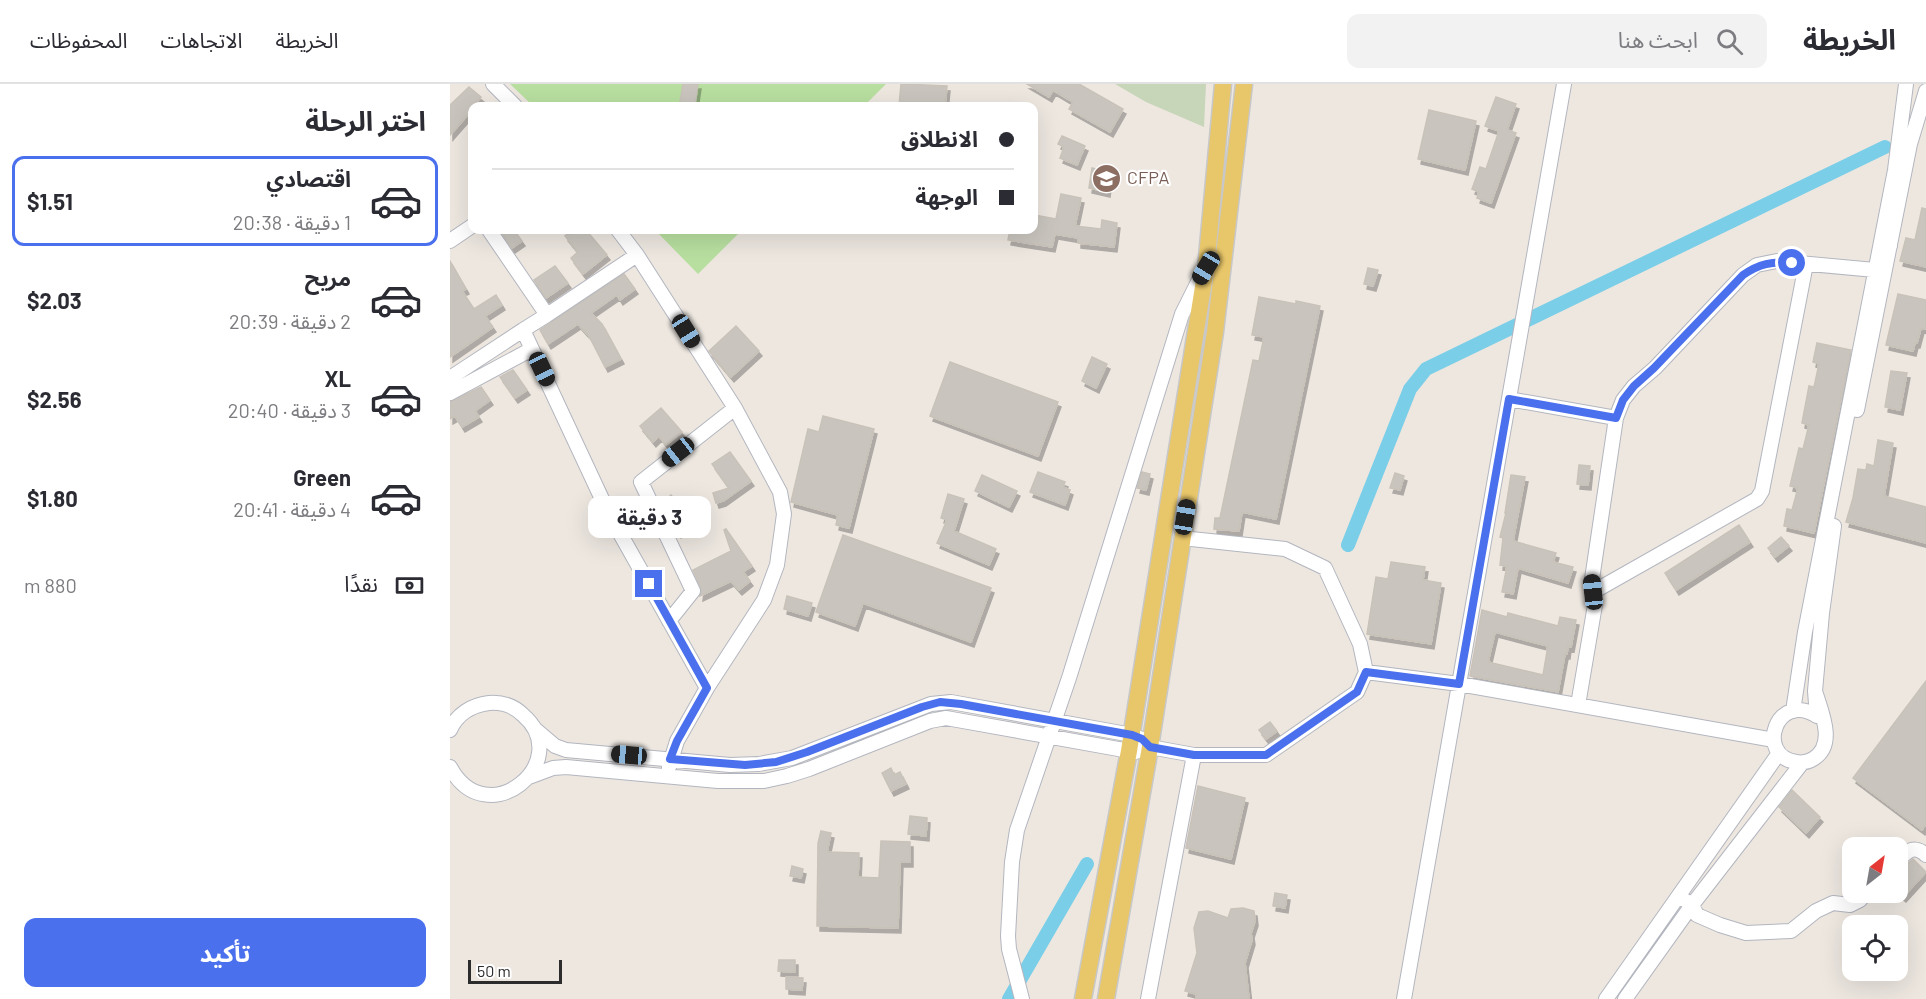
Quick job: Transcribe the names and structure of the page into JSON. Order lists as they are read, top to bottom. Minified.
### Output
{"places":{"school or university":["CFPA"]},"scale_bar":"50 m","north":"top right","page":{"header":"الخريطة","search":"ابحث هنا","nav":["الخريطة","الاتجاهات","المحفوظات"],"heading":"اختر الرحلة","banner":["الانطلاق","الوجهة"],"list":[{"name":"اقتصادي","note":"1 دقيقة · 20:38","value":"$1.51"},{"name":"مريح","note":"2 دقيقة · 20:39","value":"$2.03"},{"name":"XL","note":"3 دقيقة · 20:40","value":"$2.56"},{"name":"Green","note":"4 دقيقة · 20:41","value":"$1.80"}],"bubble":"3 دقيقة","pay":["نقدًا","880 m"],"buttons":"تأكيد","scale":"50 m"}}
